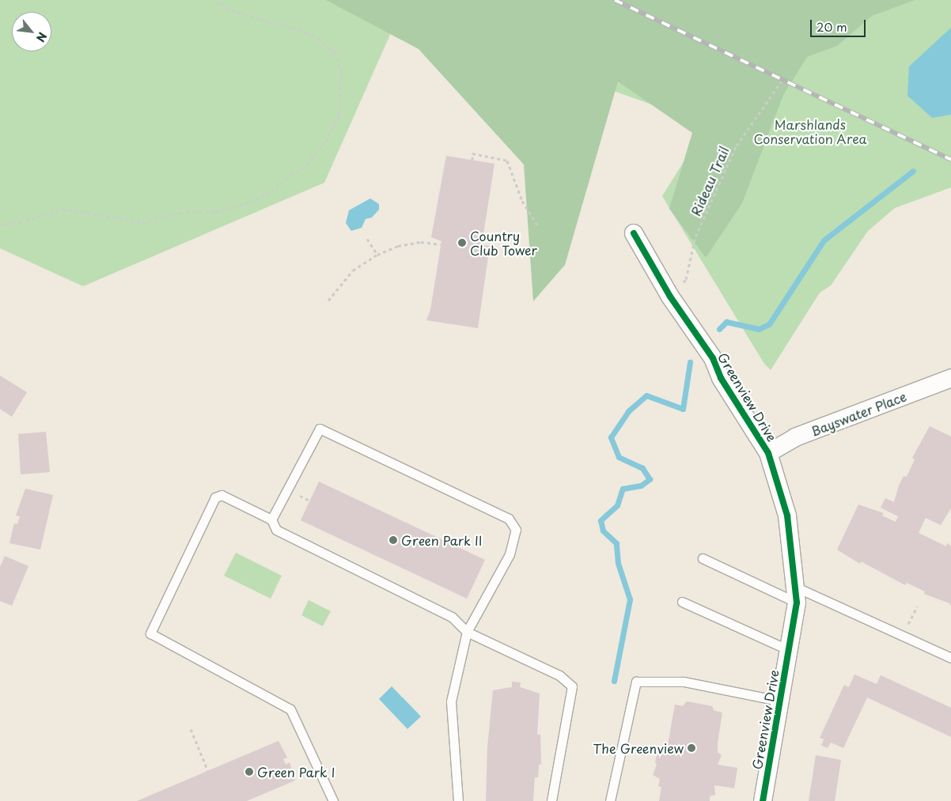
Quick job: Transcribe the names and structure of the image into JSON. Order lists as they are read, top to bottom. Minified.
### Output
{"streets":{"street":["Greenview Drive","Bayswater Place"],"path":["Rideau Trail"]},"crossings":[["Rideau Trail","Greenview Drive"],["Greenview Drive","Bayswater Place"]],"parks":["Marshlands Conservation Area"],"places":["Country Club Tower","Green Park II","The Greenview","Green Park I"],"scale_bar":"20 m","north":"bottom right"}
